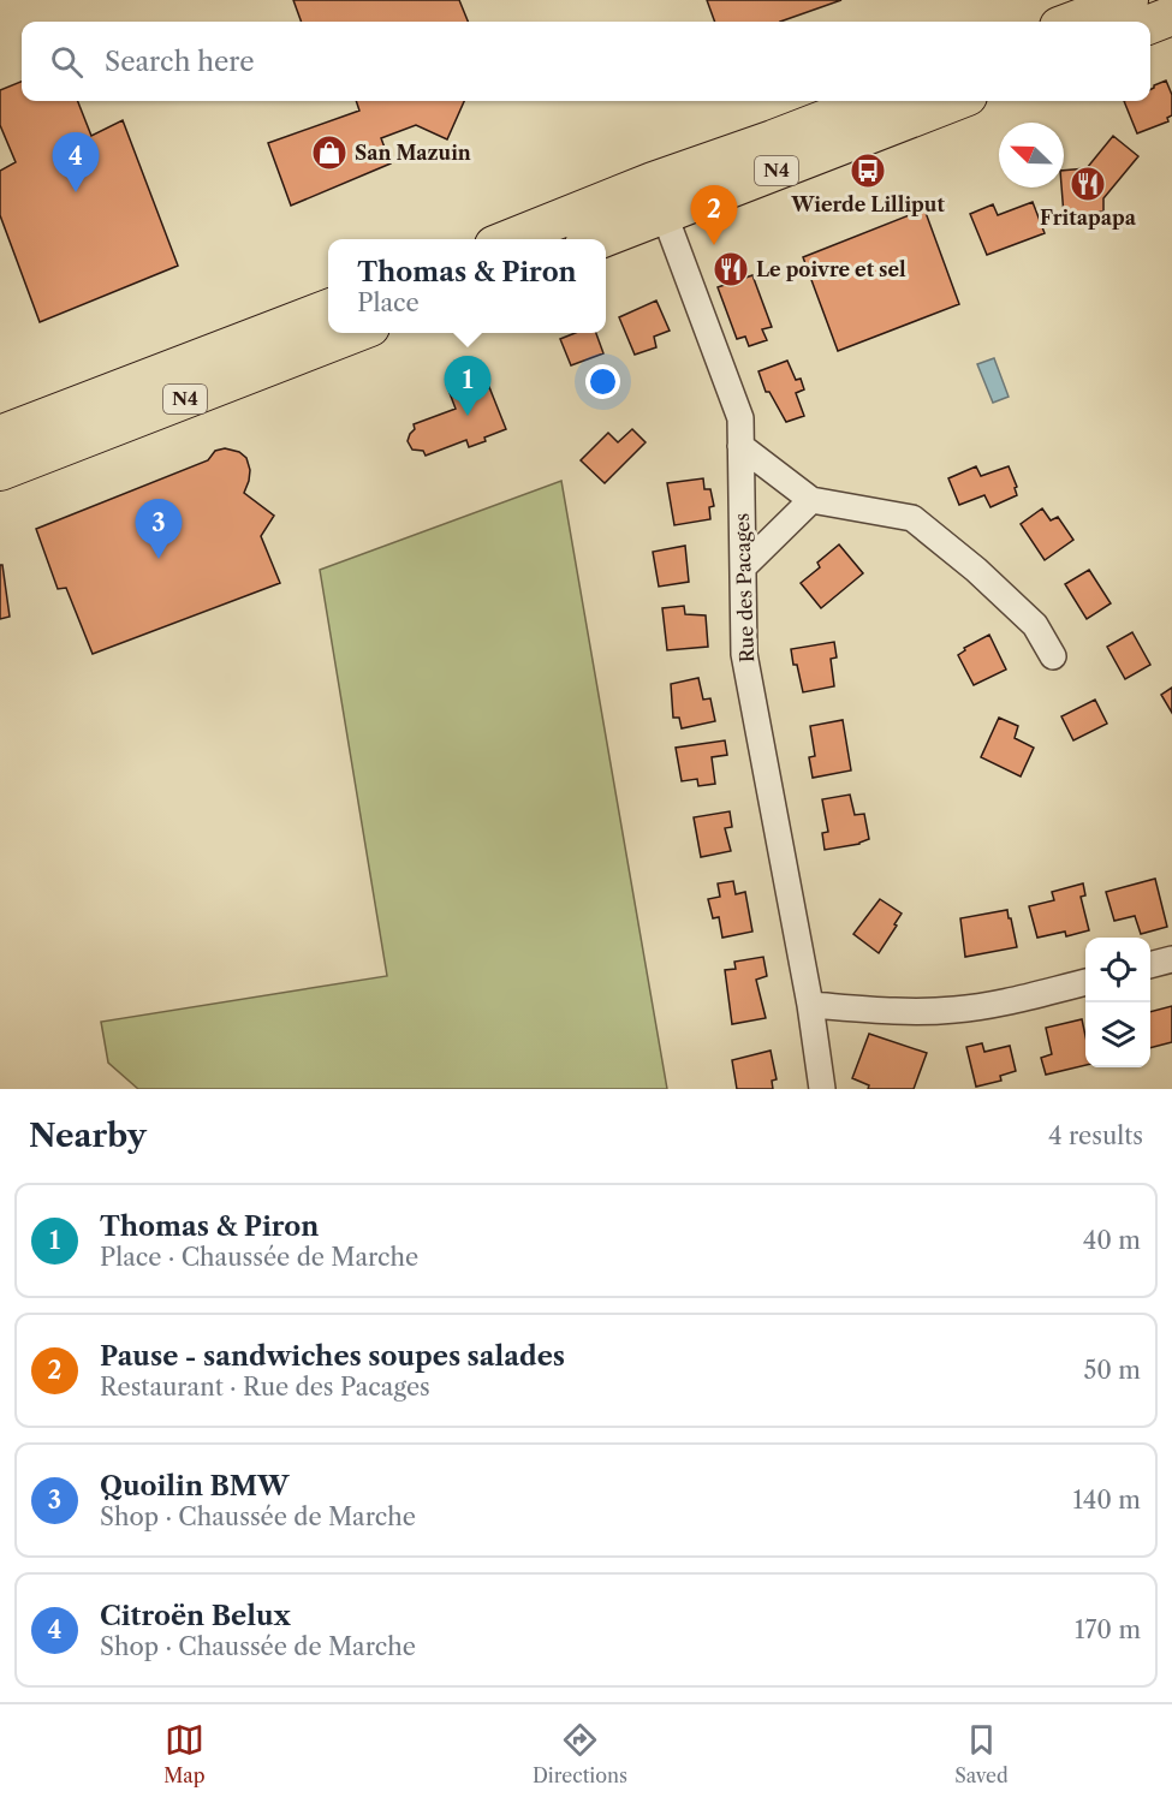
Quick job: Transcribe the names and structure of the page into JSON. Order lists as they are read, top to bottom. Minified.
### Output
{"streets":{"main road":["N4"],"street":["Rue des Pacages"]},"crossings":[["N4","Rue des Pacages"]],"places":{"shop":["San Mazuin"],"bus stop":["Wierde Lilliput"],"restaurant":["Fritapapa","Le poivre et sel"]},"north":"top left","page":{"search":"Search here","pins":["4","2","1","3"],"popup":["Thomas & Piron","Place"],"heading":["Nearby","4 results"],"list":[{"mark":"1","name":"Thomas & Piron","note":"Place · Chaussée de Marche","value":"40 m"},{"mark":"2","name":"Pause - sandwiches soupes salades","note":"Restaurant · Rue des Pacages","value":"50 m"},{"mark":"3","name":"Quoilin BMW","note":"Shop · Chaussée de Marche","value":"140 m"},{"mark":"4","name":"Citroën Belux","note":"Shop · Chaussée de Marche","value":"170 m"}],"nav":["Map","Directions","Saved"]}}
